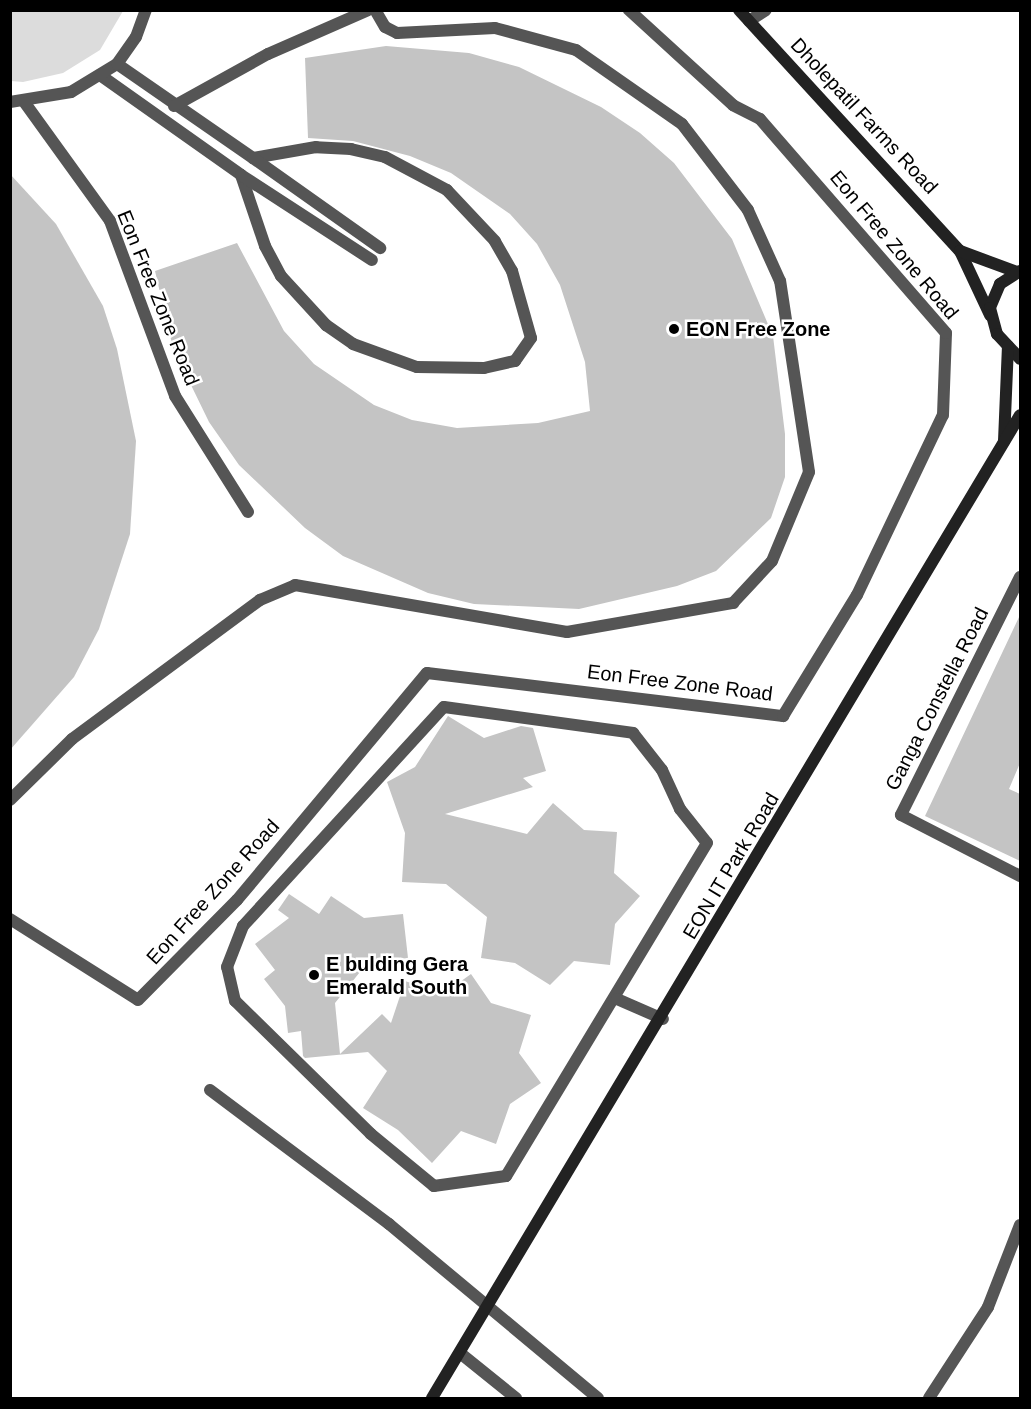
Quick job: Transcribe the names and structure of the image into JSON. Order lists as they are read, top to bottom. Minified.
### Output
{"streets":{"street":["Dholepatil Farms Road","Eon Free Zone Road","Ganga Constella Road","EON IT Park Road"]},"places":["EON Free Zone","E bulding Gera Emerald South"]}
